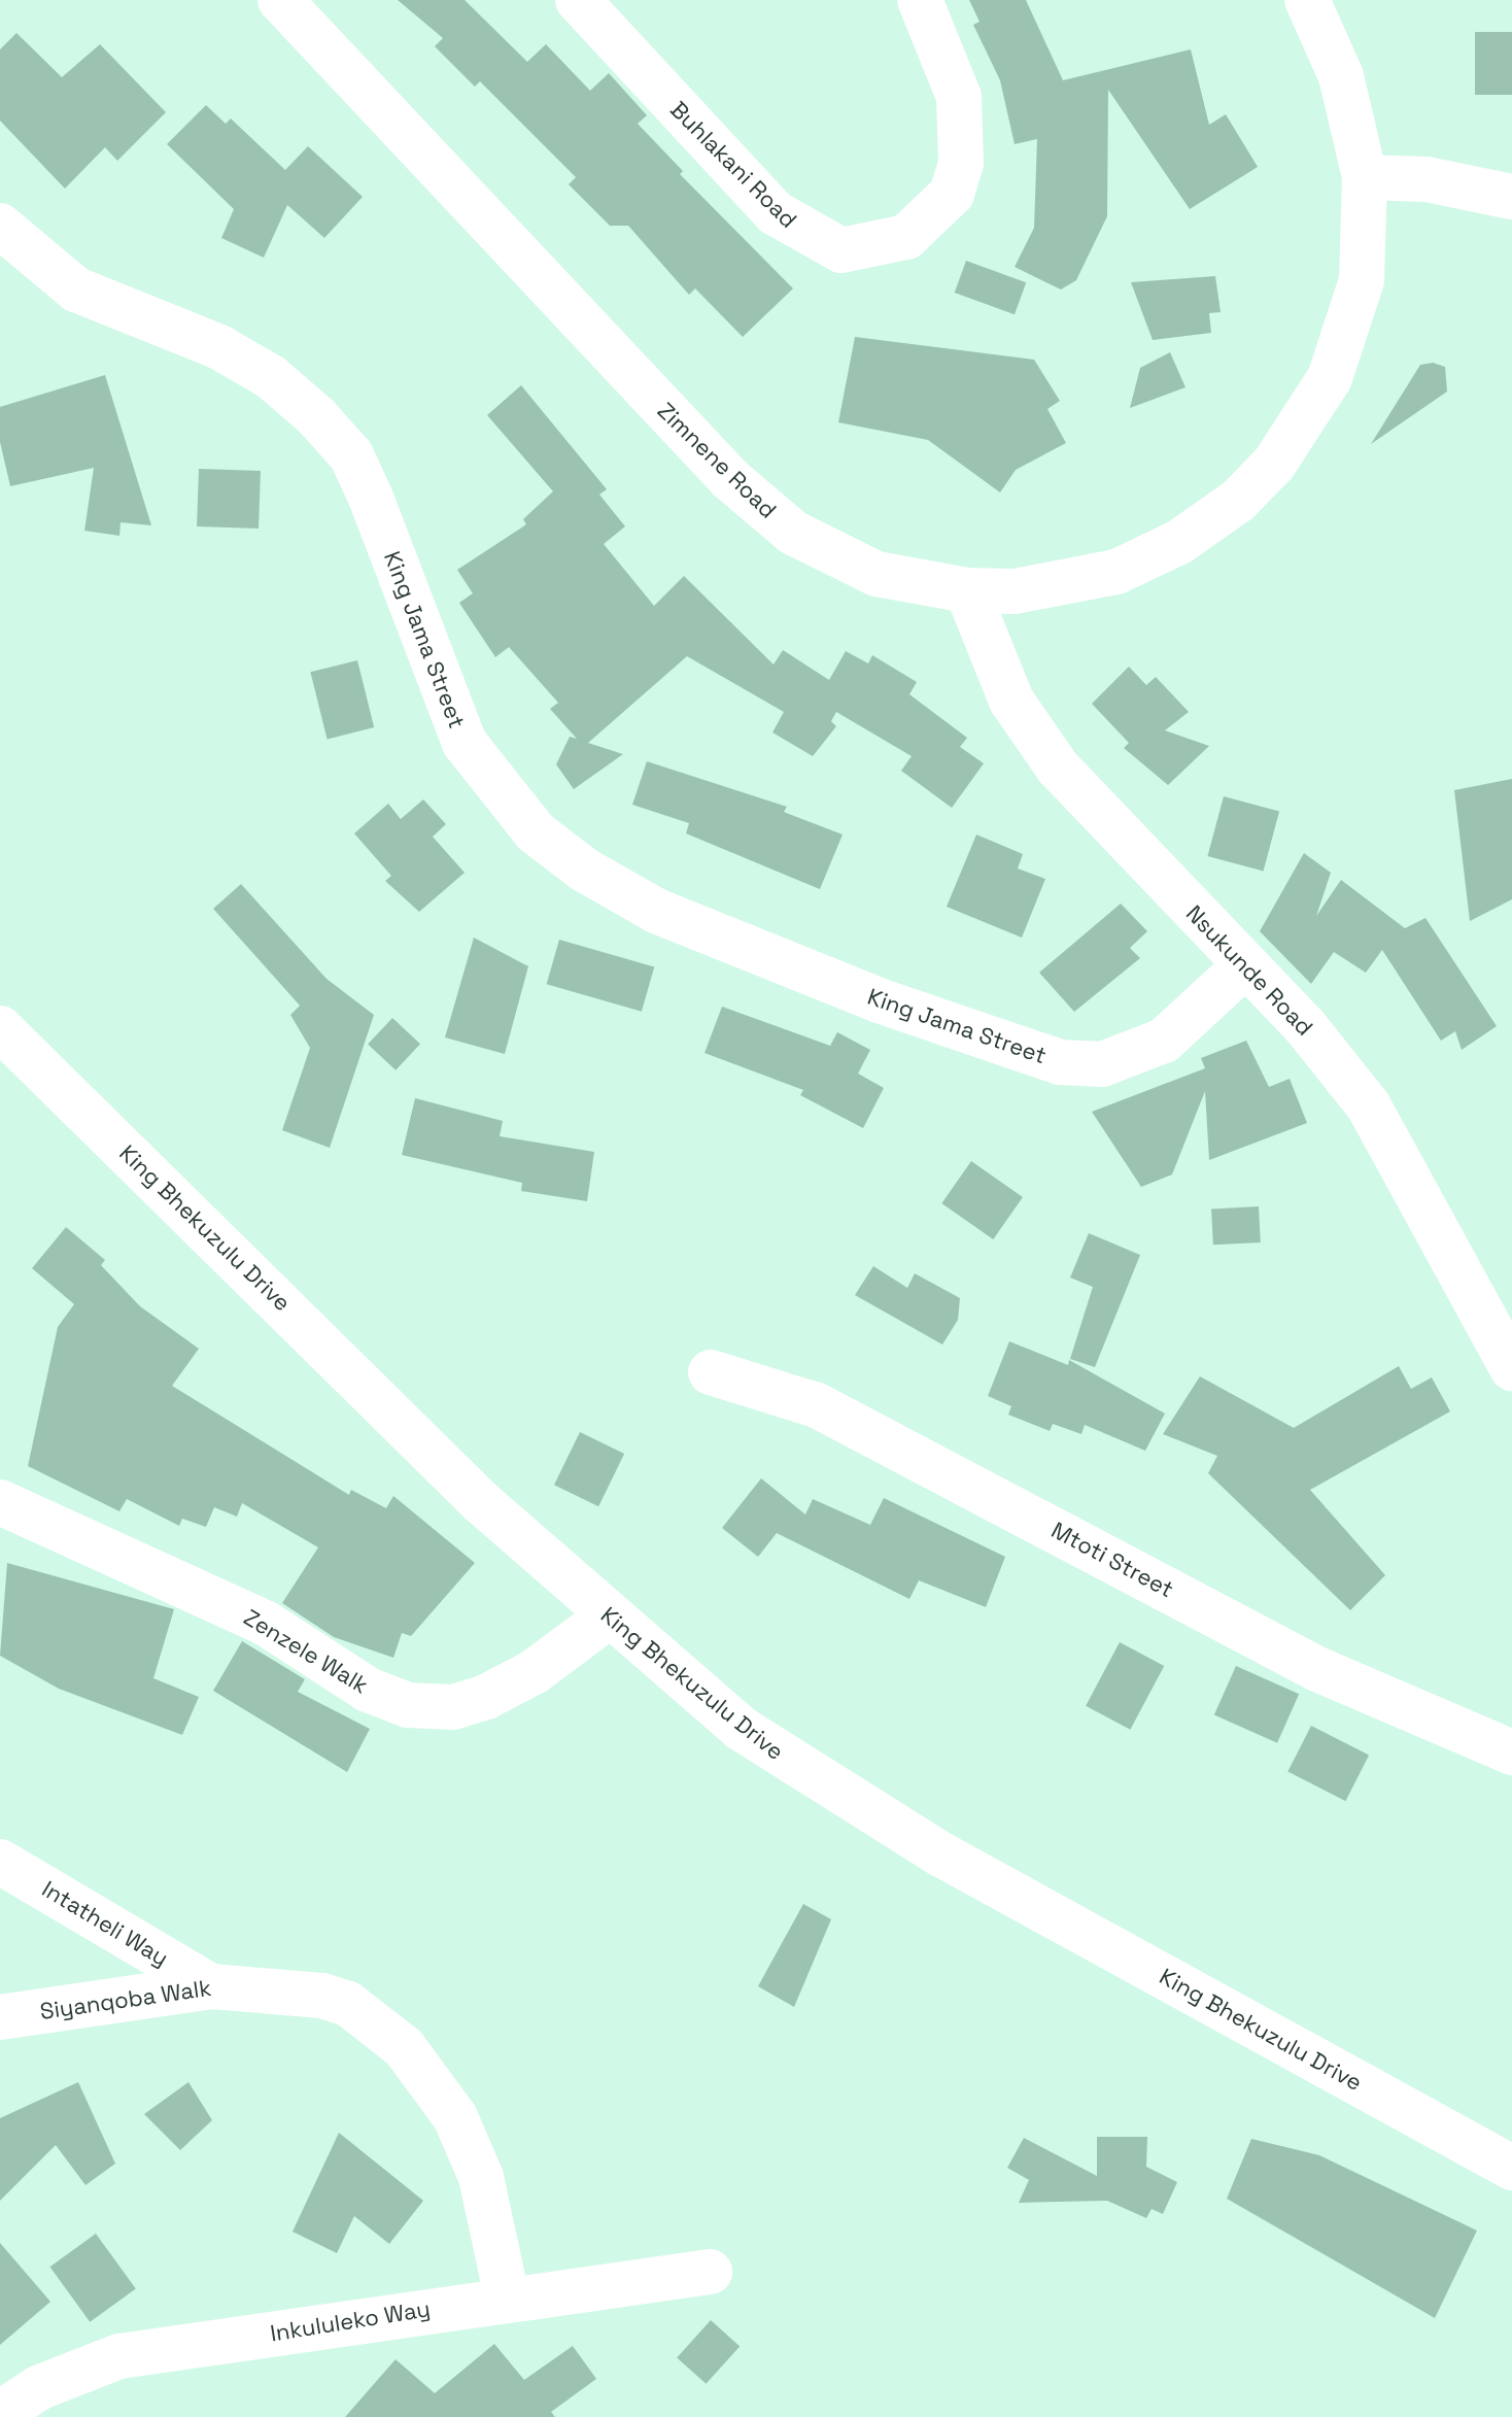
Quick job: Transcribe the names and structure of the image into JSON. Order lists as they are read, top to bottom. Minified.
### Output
{"streets":{"street":["Buhlakani Road","Zimnene Road","King Jama Street","Nsukunde Road","King Bhekuzulu Drive","Mtoti Street","Zenzele Walk","Intatheli Way","Siyanqoba Walk","Inkululeko Way"]},"crossings":[["Zimnene Road","Nsukunde Road"],["King Jama Street","Nsukunde Road"],["King Bhekuzulu Drive","Zenzele Walk"],["Intatheli Way","Siyanqoba Walk"],["Siyanqoba Walk","Inkululeko Way"]]}
